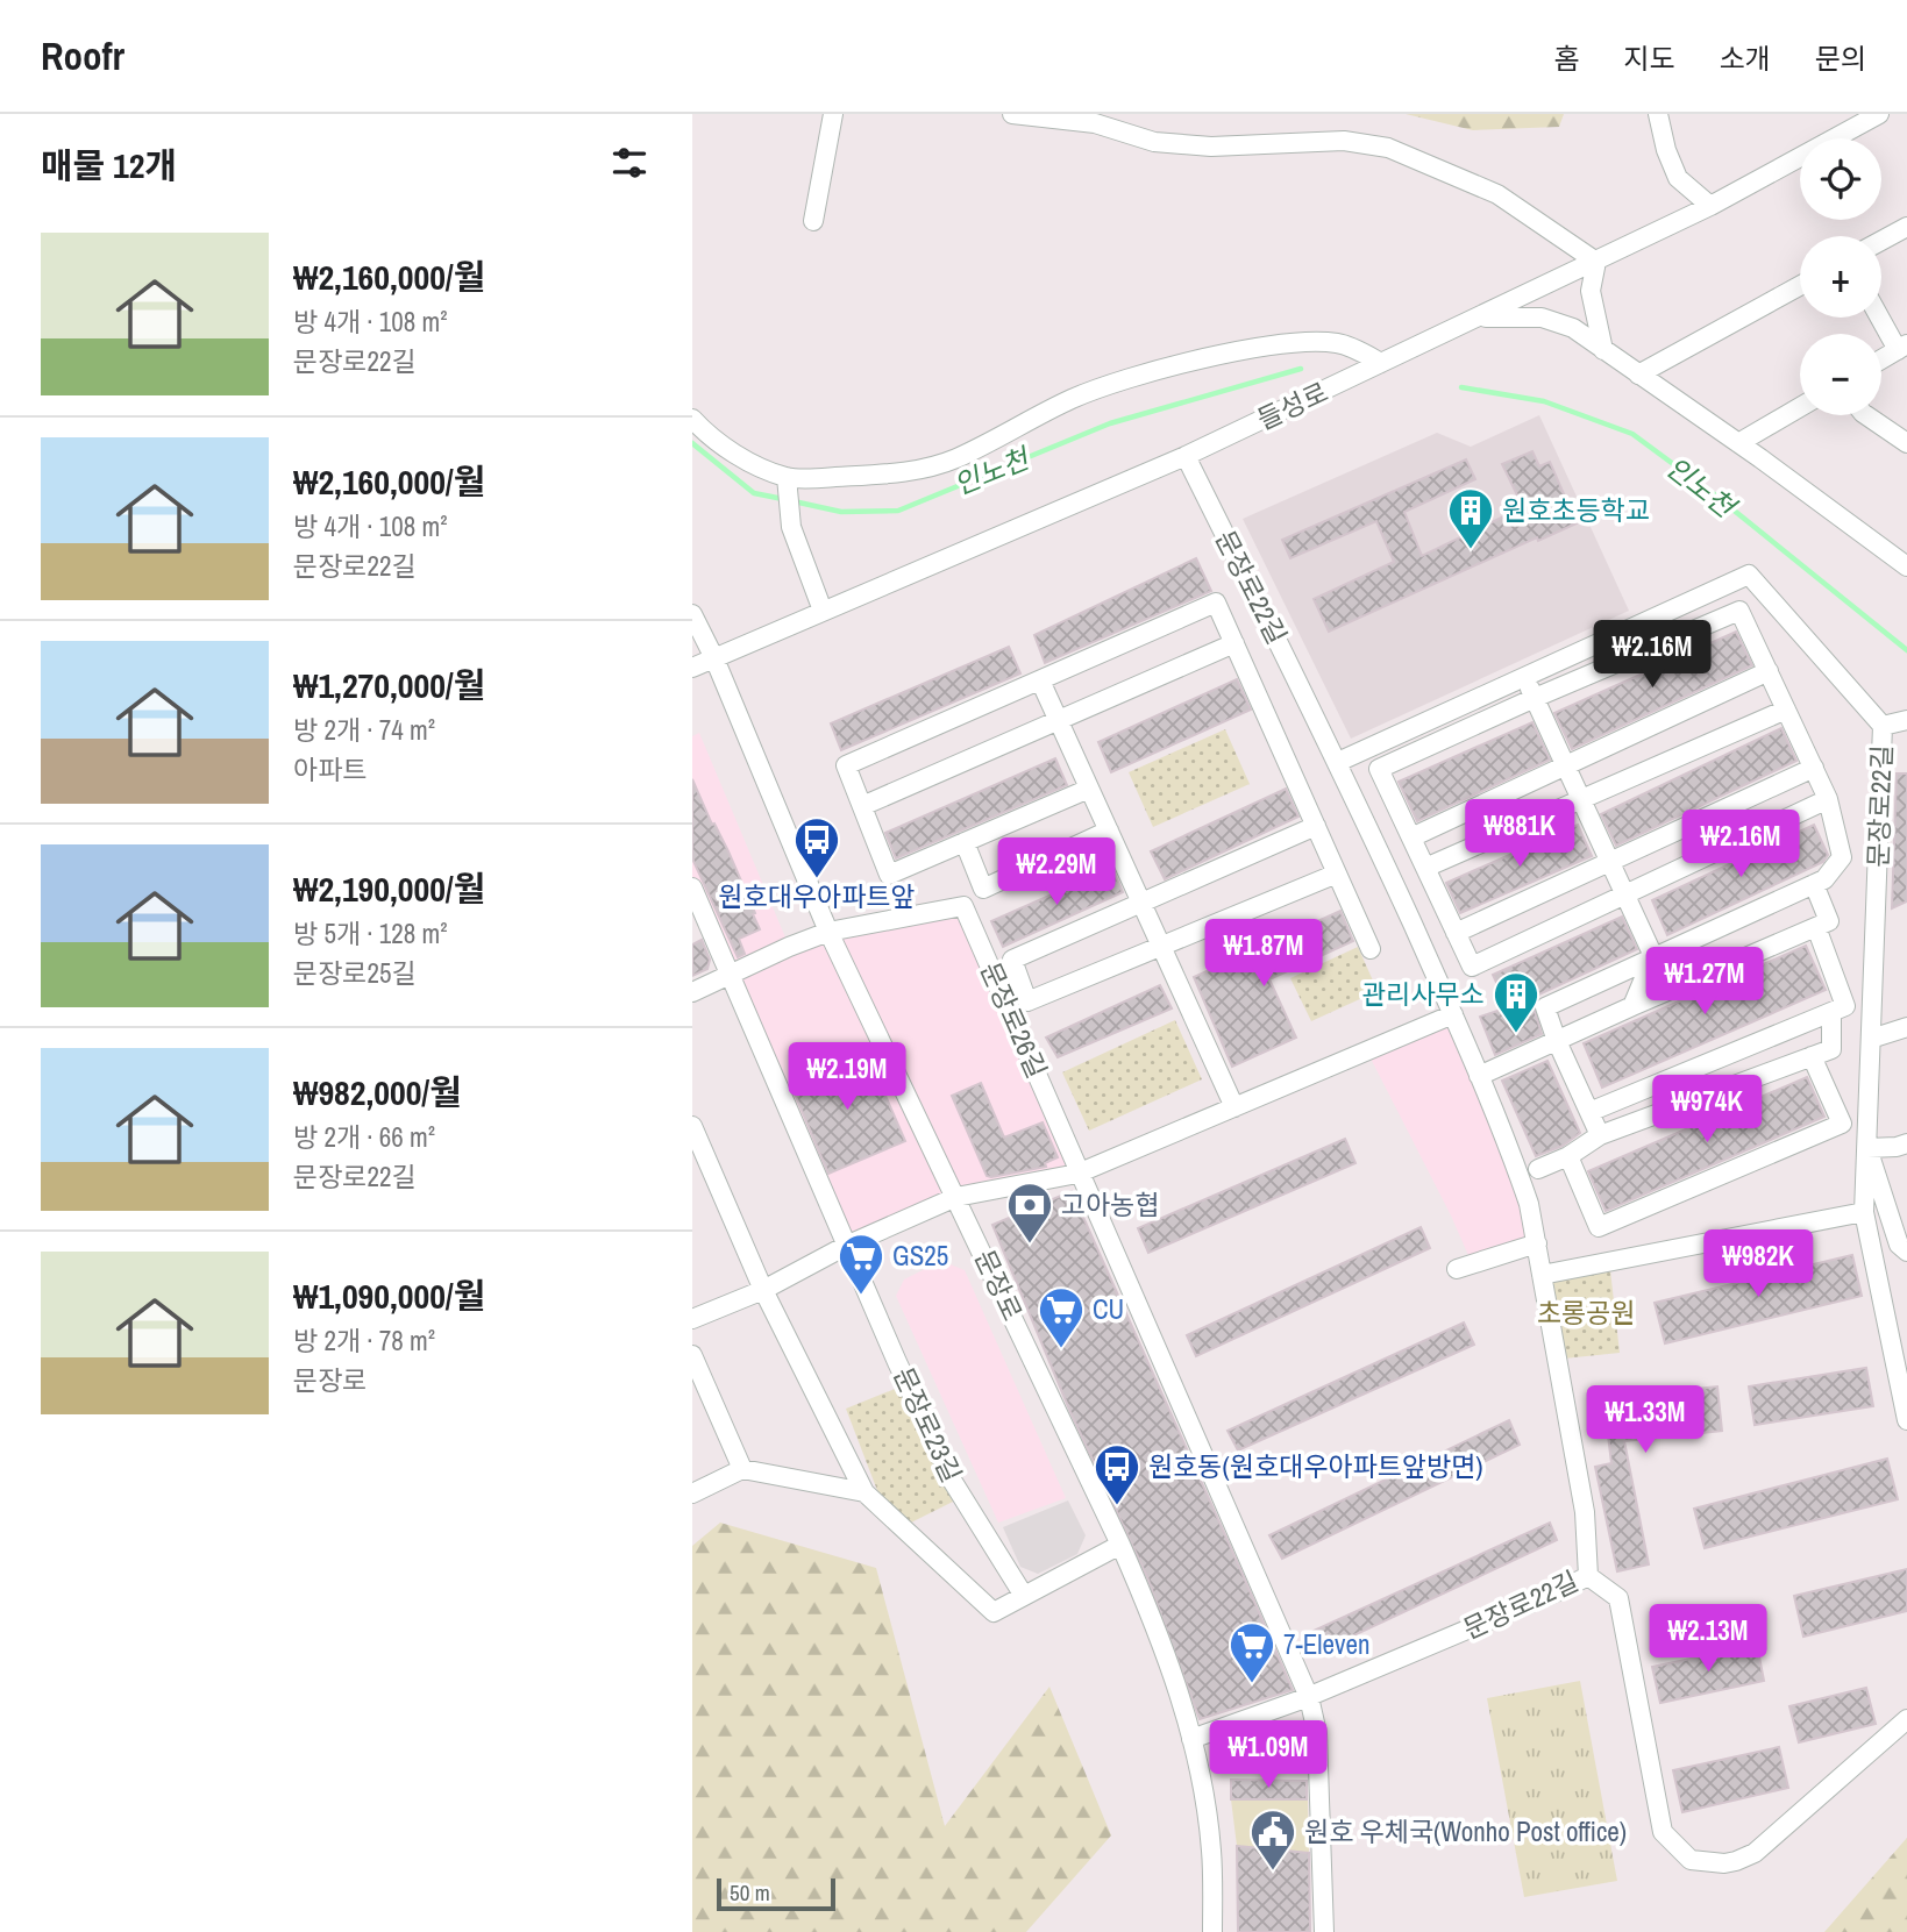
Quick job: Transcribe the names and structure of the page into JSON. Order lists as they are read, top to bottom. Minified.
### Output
{"streets":{"street":["들성로","문장로22길","문장로26길","문장로","문장로23길"]},"crossings":[["들성로","문장로22길"],["들성로","문장로"],["문장로22길","문장로"],["문장로26길","문장로"]],"water":["인노천"],"parks":["초롱공원"],"places":{"building":["원호초등학교","관리사무소"],"bus stop":["원호대우아파트앞","원호동(원호대우아파트앞방면)"],"bank":["고아농협"],"supermarket":["GS25","CU","7-Eleven"],"public building":["원호 우체국(Wonho Post office)"]},"scale_bar":"50 m","page":{"header":"Roofr","nav":["홈","지도","소개","문의"],"heading":"매물 12개","map_buttons":["+","−"],"list":[{"name":"₩2,160,000/월","note":"방 4개 · 108 m² · 문장로22길"},{"name":"₩2,160,000/월","note":"방 4개 · 108 m² · 문장로22길"},{"name":"₩1,270,000/월","note":"방 2개 · 74 m² · 아파트"},{"name":"₩2,190,000/월","note":"방 5개 · 128 m² · 문장로25길"},{"name":"₩982,000/월","note":"방 2개 · 66 m² · 문장로22길"},{"name":"₩1,090,000/월","note":"방 2개 · 78 m² · 문장로"}],"price":["₩2.16M","₩881K","₩2.16M","₩2.29M","₩1.87M","₩1.27M","₩2.19M","₩974K","₩982K","₩1.33M","₩2.13M","₩1.09M"],"scale":"50 m"}}
